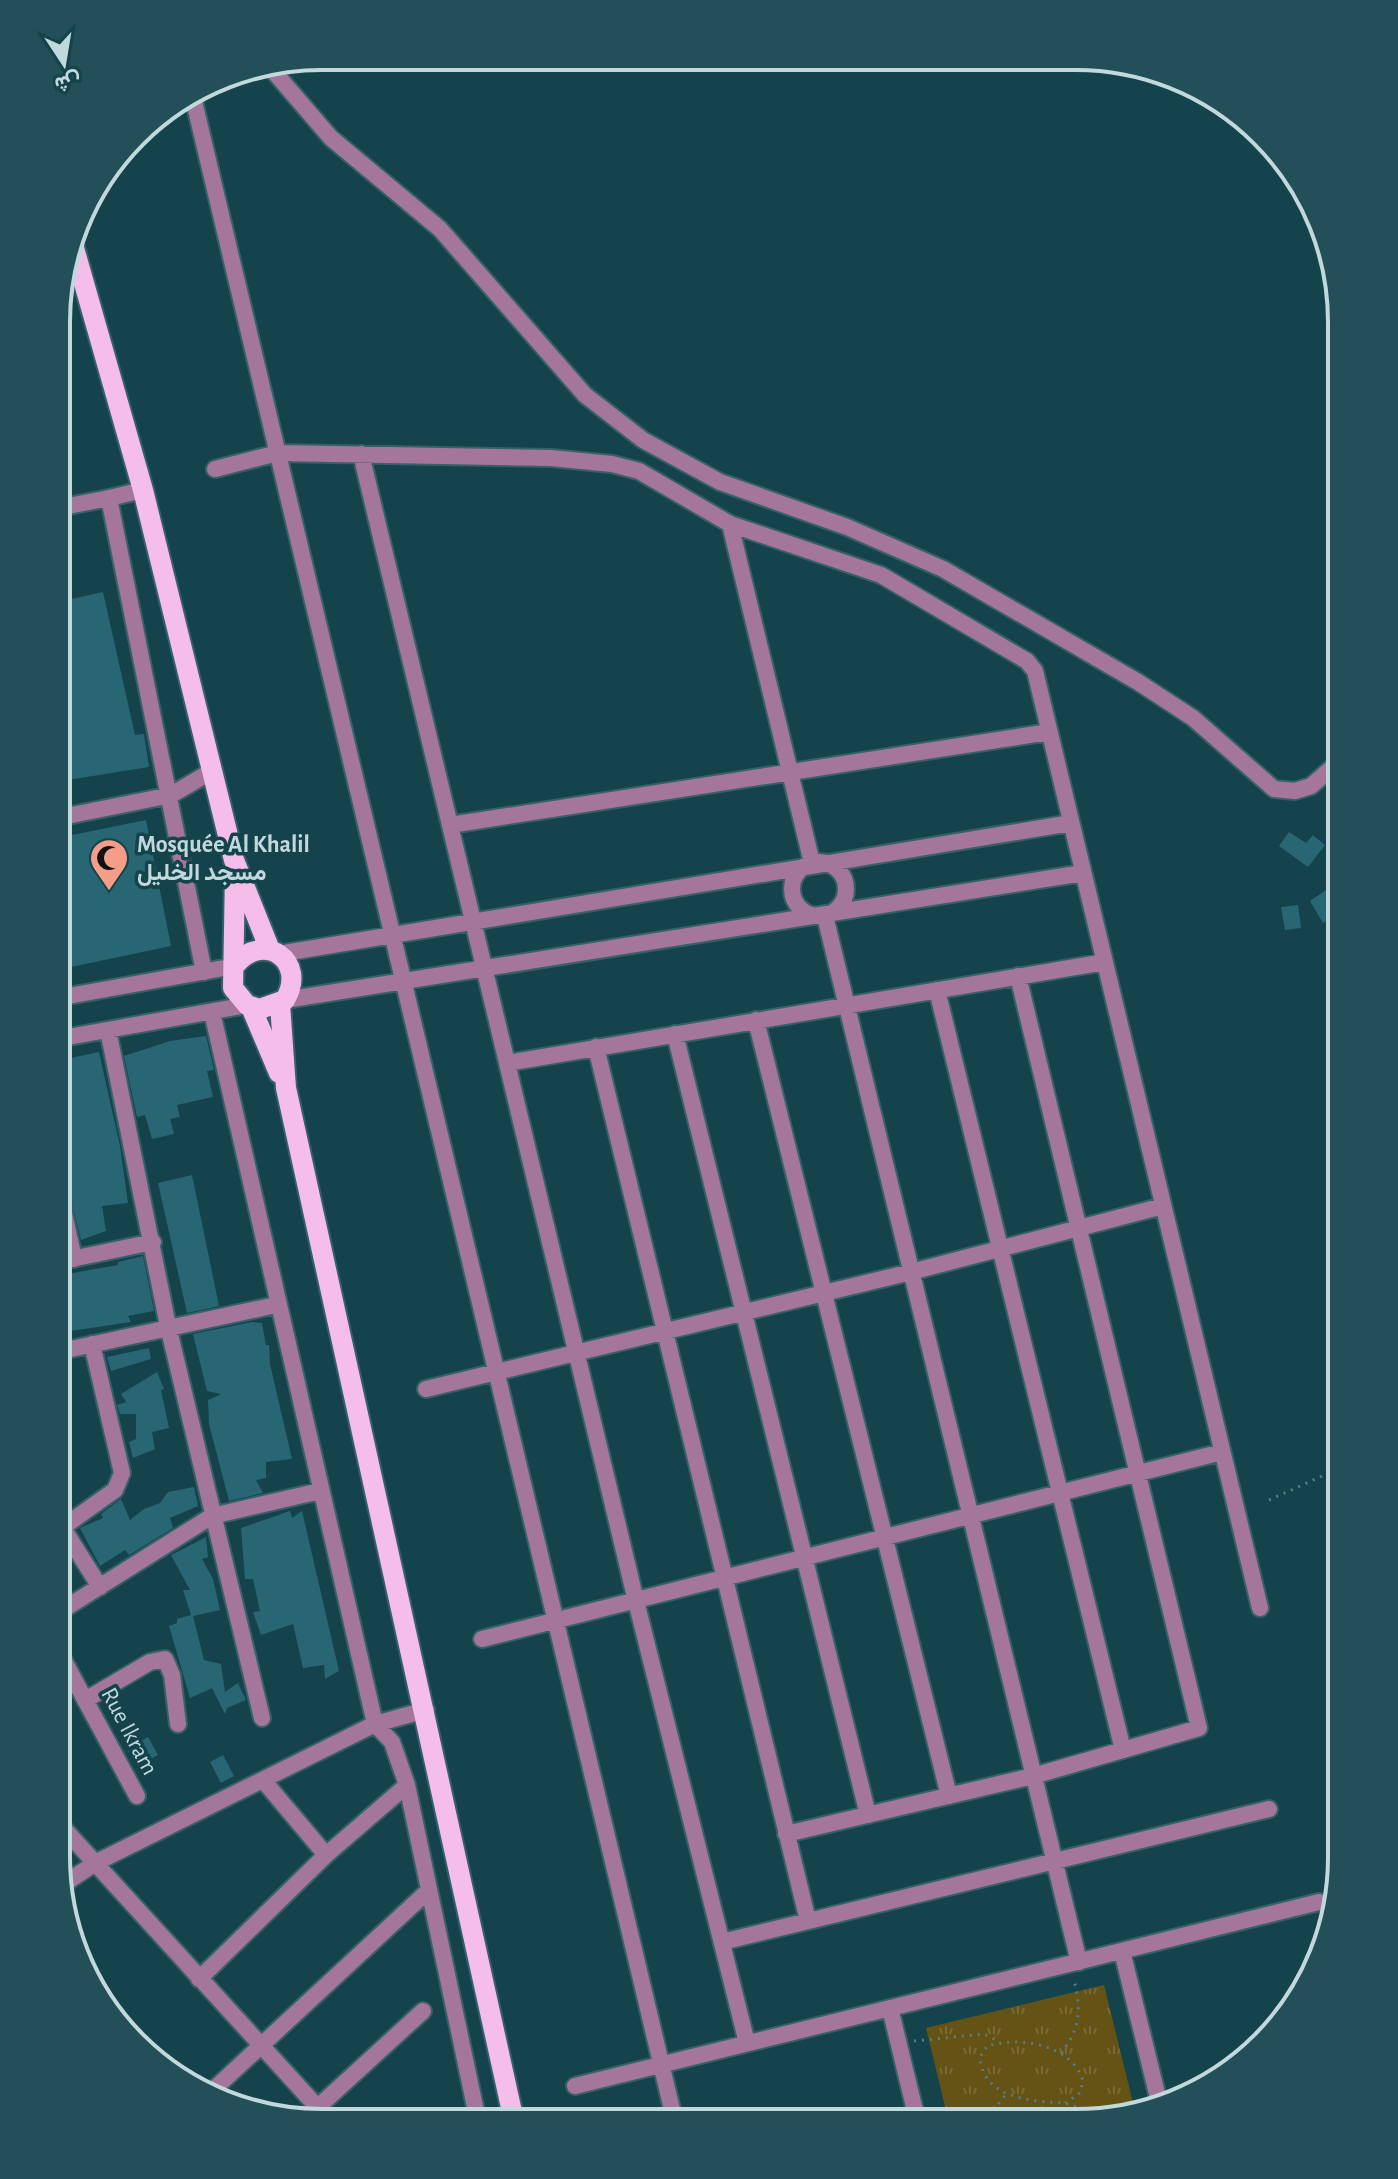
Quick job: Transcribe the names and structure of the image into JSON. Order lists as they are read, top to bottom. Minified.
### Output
{"streets":{"street":["Rue Ikram"]},"places":{"mosque":["Mosquée Al Khalil مسجد الخليل"]},"north":"bottom"}
